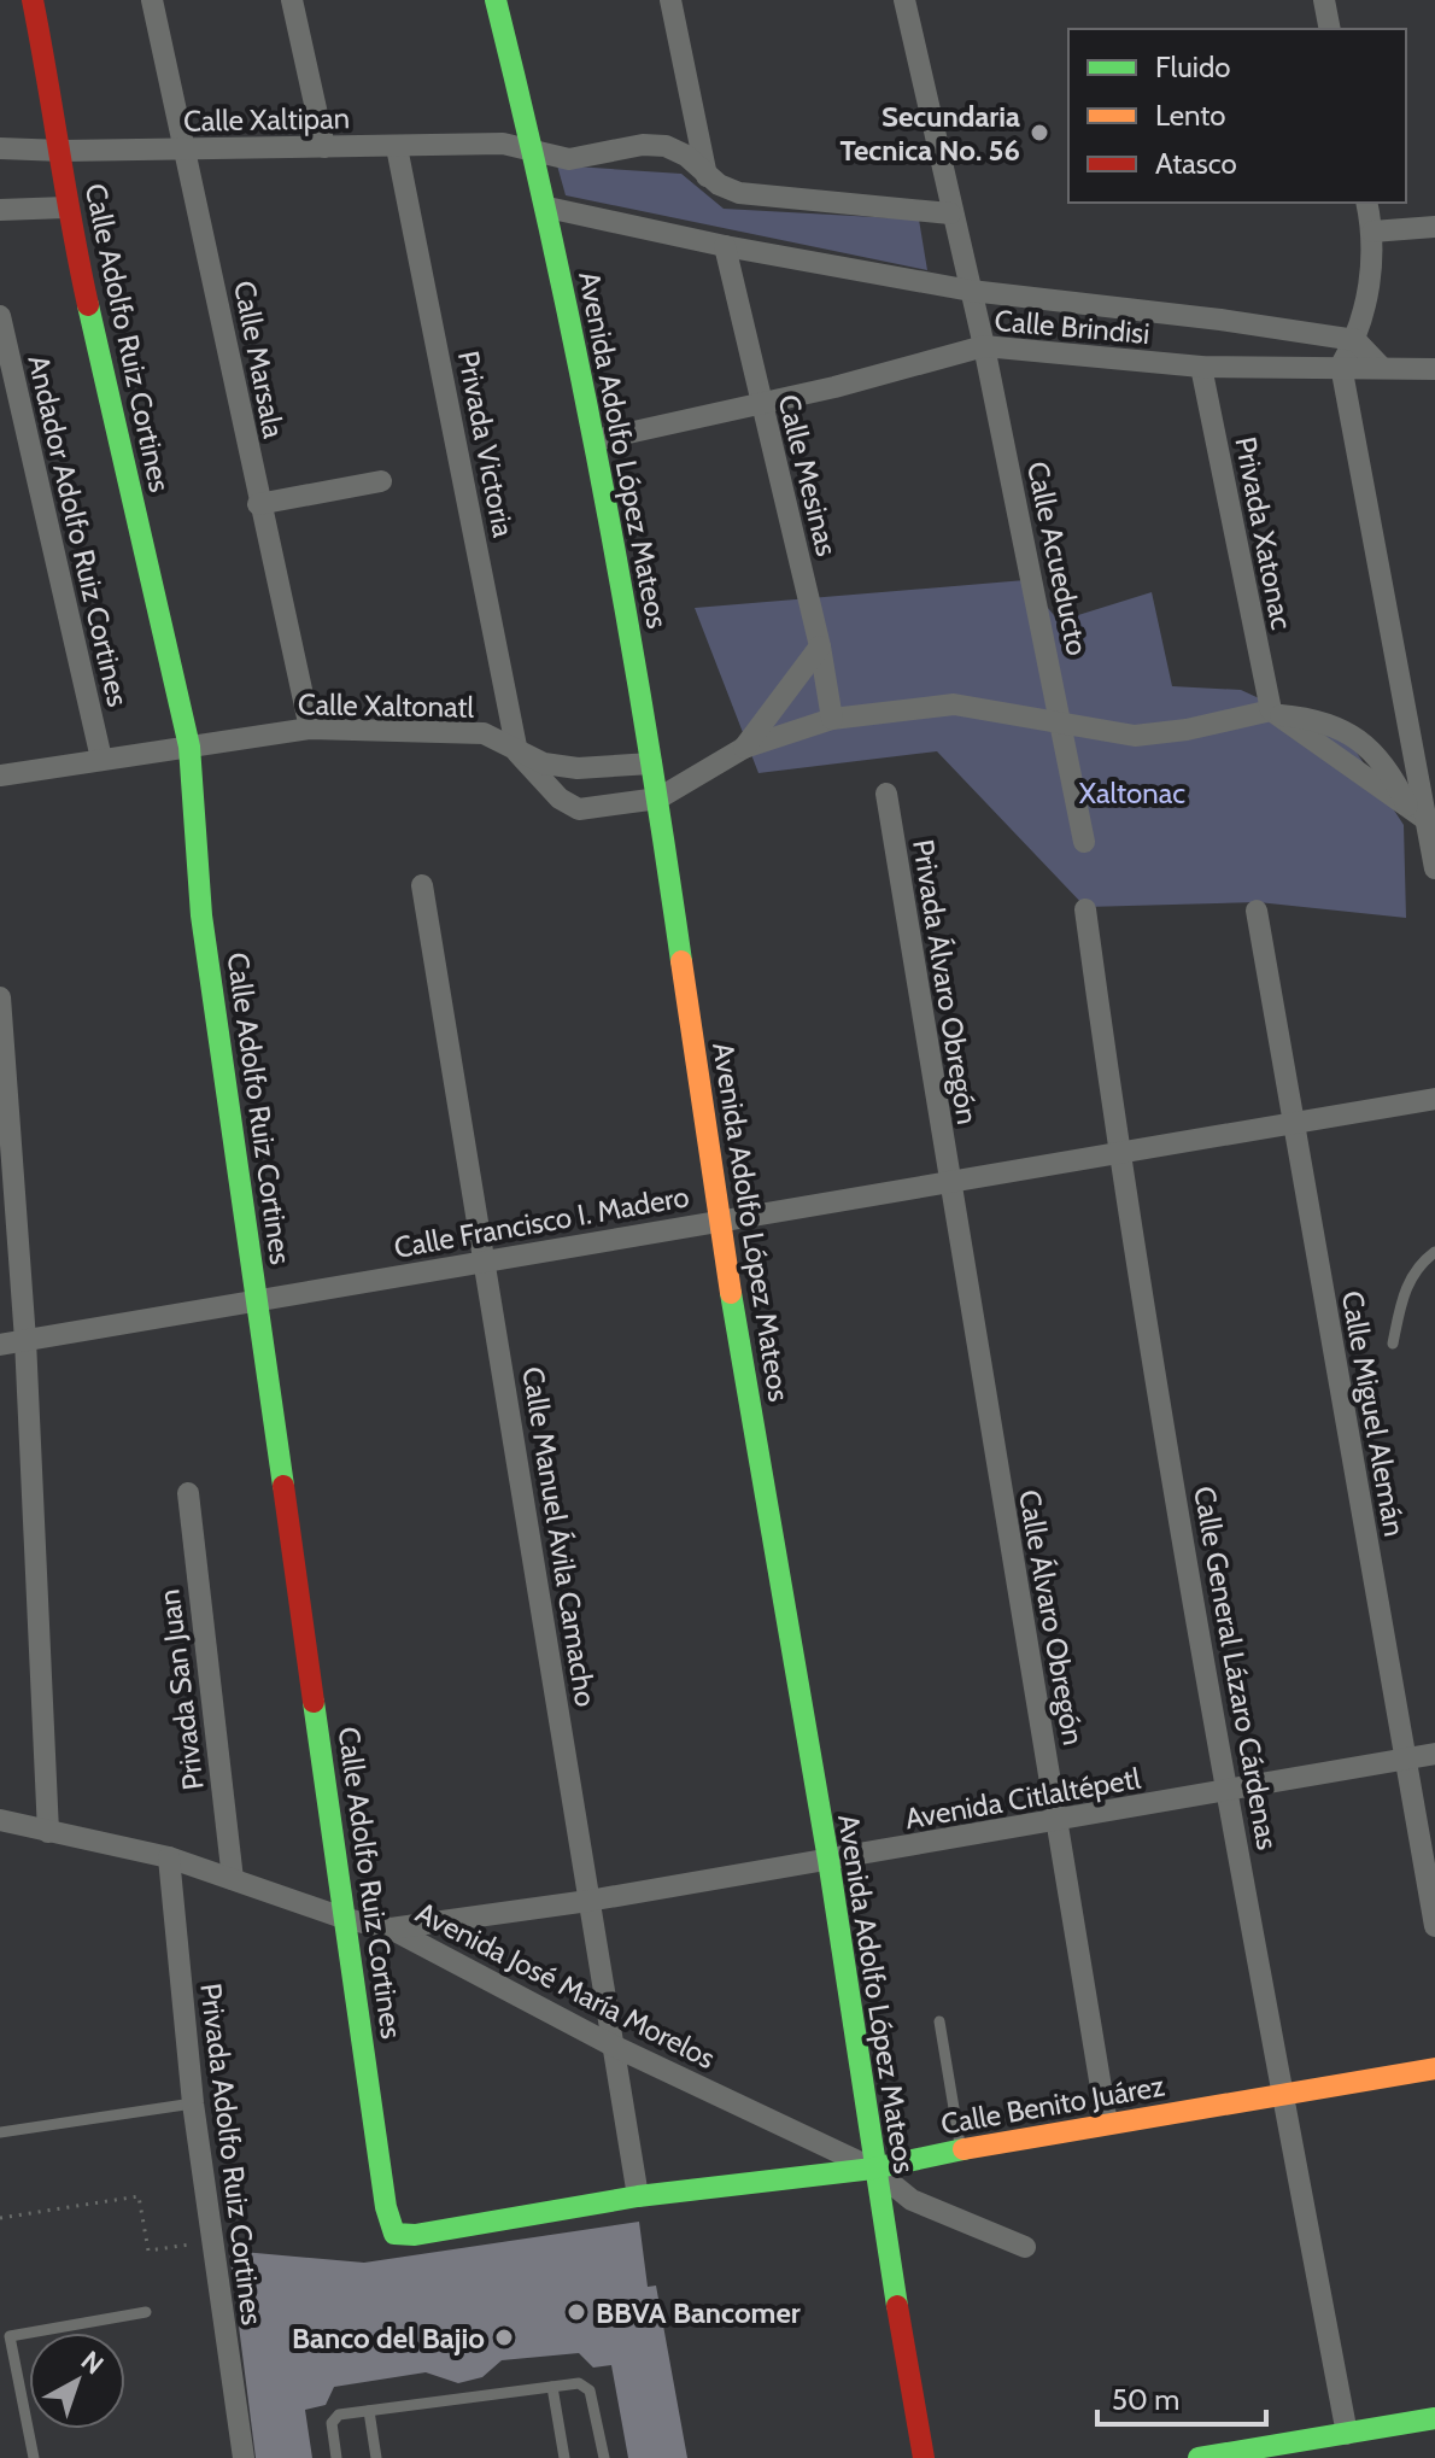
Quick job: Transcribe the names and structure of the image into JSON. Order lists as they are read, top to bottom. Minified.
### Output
{"streets":{"street":["Calle Xaltipan","Calle Brindisi","Calle Adolfo Ruiz Cortines","Calle Marsala","Privada Victoria","Avenida Adolfo López Mateos","Calle Mesinas","Andador Adolfo Ruiz Cortines","Privada Xatonac","Calle Acueducto","Calle Xaltonatl","Privada Álvaro Obregón","Calle Francisco I. Madero","Calle Miguel Alemán","Calle Manuel Ávila Camacho","Calle Álvaro Obregón","Calle General Lázaro Cárdenas","Privada San Juan","Avenida Citlaltépetl","Avenida José María Morelos","Calle Benito Juárez","Privada Adolfo Ruiz Cortines"]},"crossings":[["Calle Xaltipan","Calle Adolfo Ruiz Cortines"],["Calle Xaltipan","Calle Marsala"],["Calle Xaltipan","Privada Victoria"],["Calle Xaltipan","Avenida Adolfo López Mateos"],["Calle Xaltipan","Calle Acueducto"],["Calle Brindisi","Avenida Adolfo López Mateos"],["Calle Brindisi","Calle Mesinas"],["Calle Brindisi","Privada Xatonac"],["Calle Brindisi","Calle Acueducto"],["Calle Adolfo Ruiz Cortines","Calle Xaltonatl"],["Calle Adolfo Ruiz Cortines","Calle Francisco I. Madero"],["Calle Adolfo Ruiz Cortines","Avenida José María Morelos"],["Calle Adolfo Ruiz Cortines","Calle Benito Juárez"],["Calle Marsala","Calle Xaltonatl"],["Privada Victoria","Calle Xaltonatl"],["Avenida Adolfo López Mateos","Calle Xaltonatl"],["Avenida Adolfo López Mateos","Calle Francisco I. Madero"],["Avenida Adolfo López Mateos","Avenida Citlaltépetl"],["Avenida Adolfo López Mateos","Avenida José María Morelos"],["Avenida Adolfo López Mateos","Calle Benito Juárez"],["Andador Adolfo Ruiz Cortines","Calle Xaltonatl"],["Privada Álvaro Obregón","Calle Francisco I. Madero"],["Privada Álvaro Obregón","Calle Álvaro Obregón"],["Calle Francisco I. Madero","Calle Miguel Alemán"],["Calle Francisco I. Madero","Calle Manuel Ávila Camacho"],["Calle Francisco I. Madero","Calle Álvaro Obregón"],["Calle Francisco I. Madero","Calle General Lázaro Cárdenas"],["Calle Miguel Alemán","Avenida Citlaltépetl"],["Calle Manuel Ávila Camacho","Avenida Citlaltépetl"],["Calle Manuel Ávila Camacho","Avenida José María Morelos"],["Calle Manuel Ávila Camacho","Calle Benito Juárez"],["Calle Álvaro Obregón","Avenida Citlaltépetl"],["Calle Álvaro Obregón","Calle Benito Juárez"],["Calle General Lázaro Cárdenas","Avenida Citlaltépetl"],["Calle General Lázaro Cárdenas","Calle Benito Juárez"],["Privada San Juan","Avenida José María Morelos"],["Avenida Citlaltépetl","Avenida José María Morelos"],["Avenida José María Morelos","Calle Benito Juárez"],["Avenida José María Morelos","Privada Adolfo Ruiz Cortines"]],"parks":["Xaltonac"],"places":["Secundaria Tecnica No. 56","BBVA Bancomer","Banco del Bajio"],"legend":["Fluido","Lento","Atasco"],"scale_bar":"50 m","north":"top right"}
